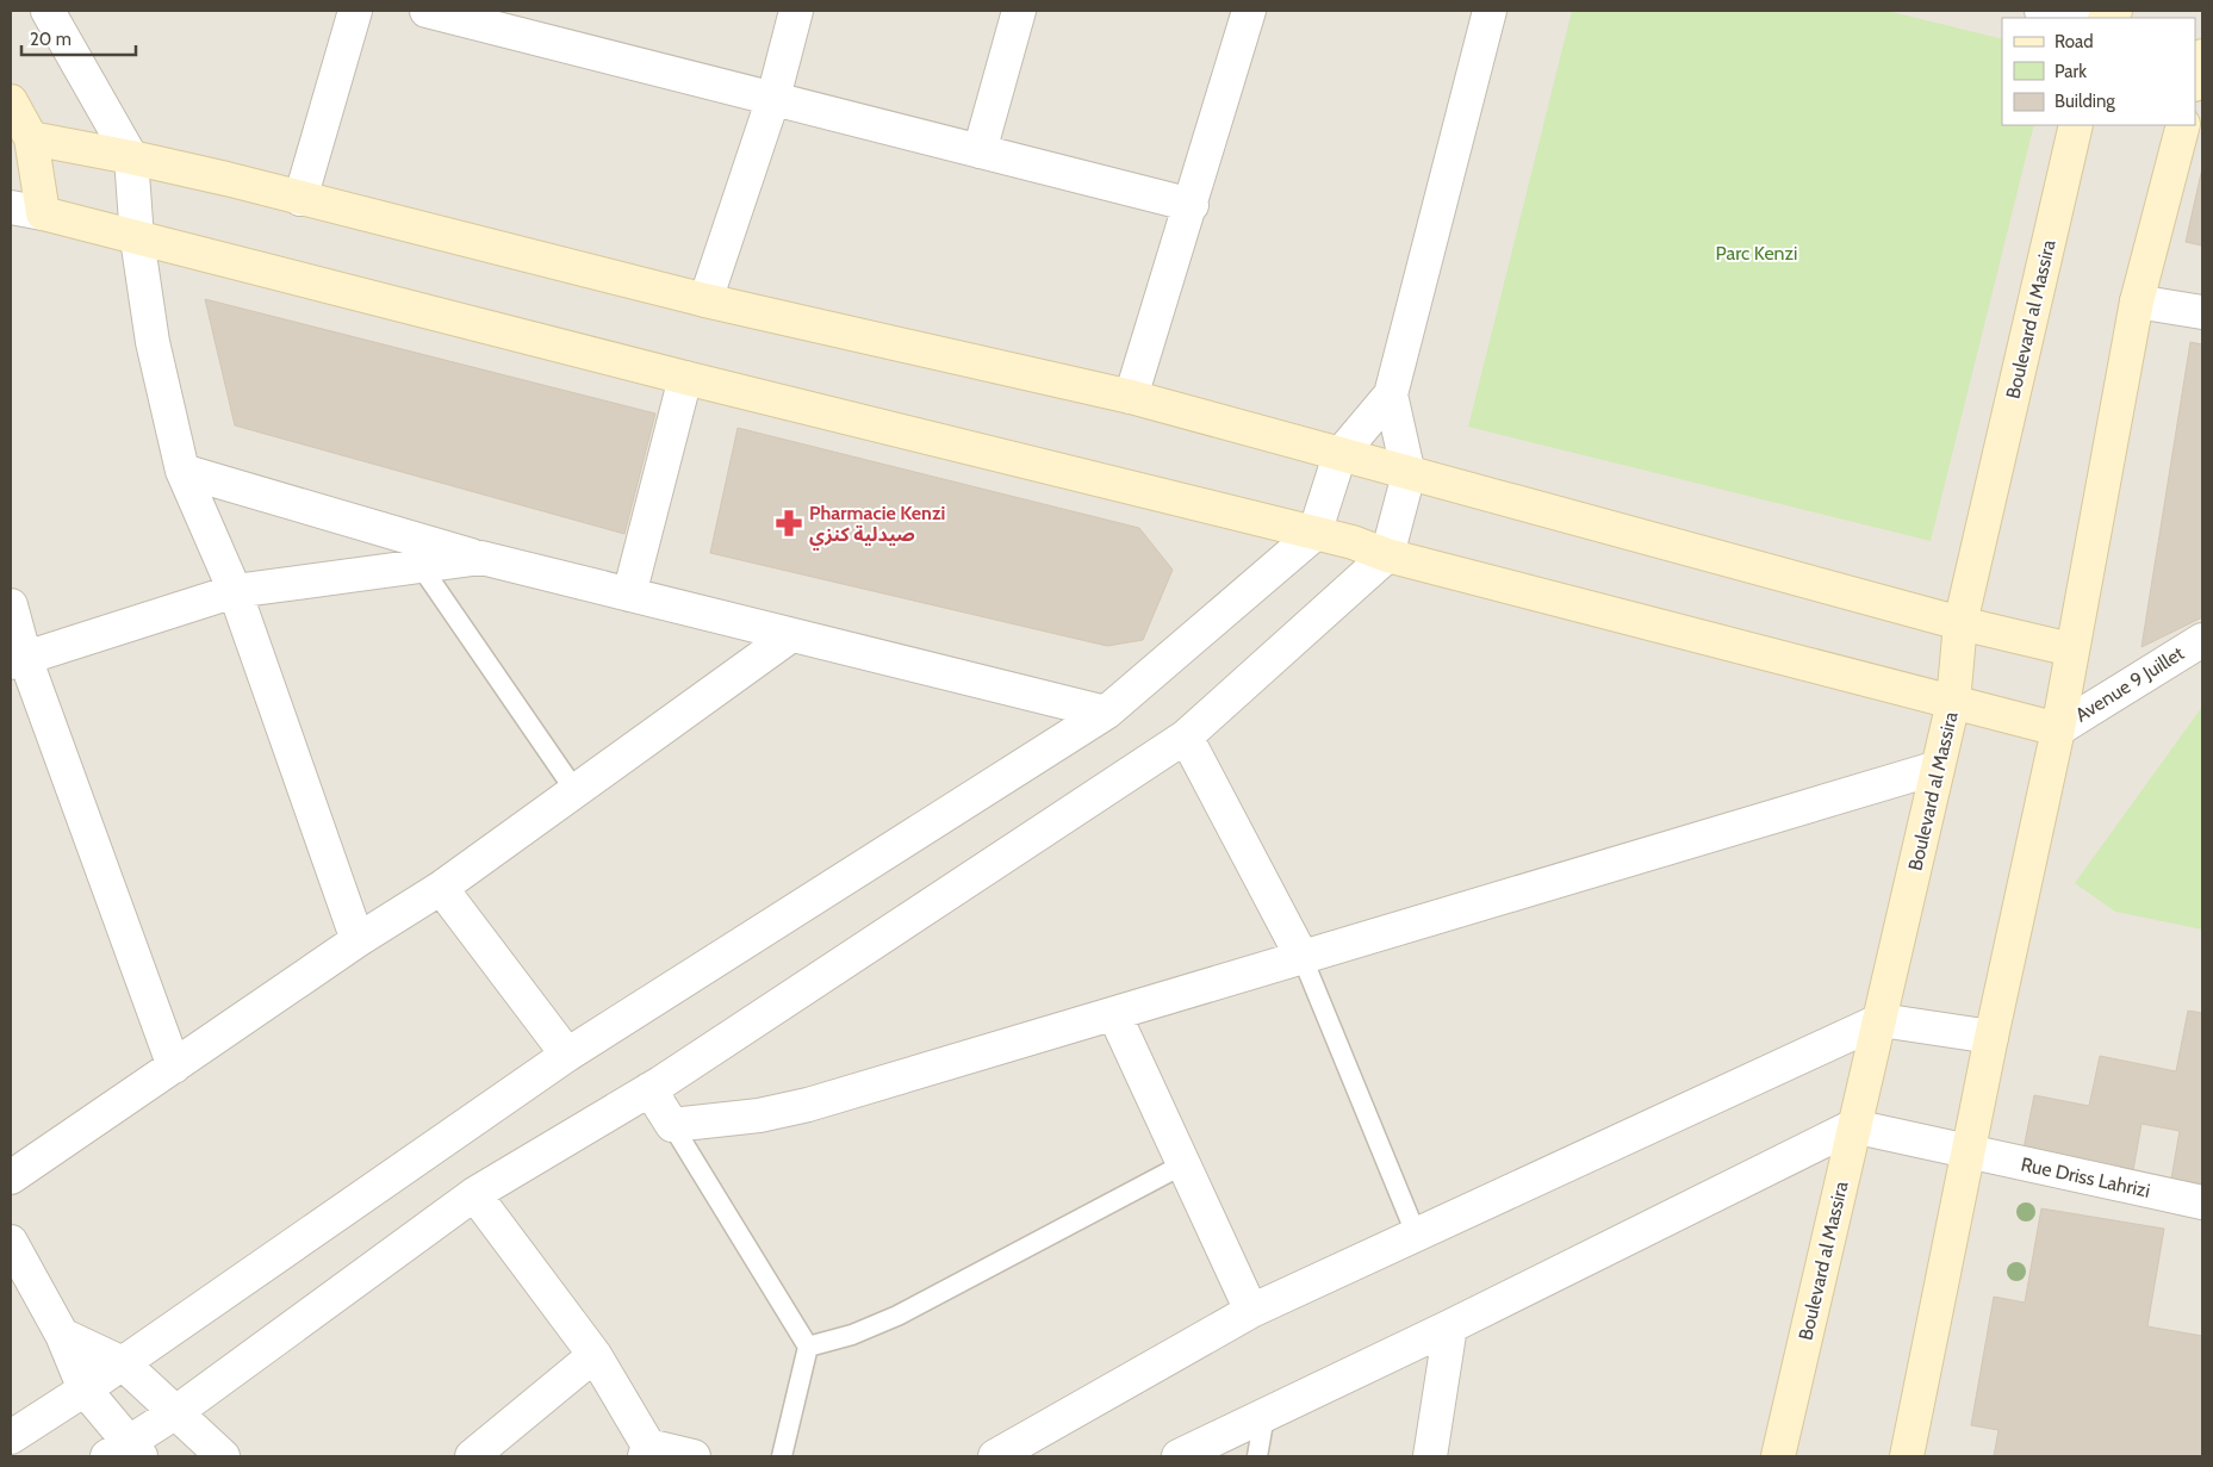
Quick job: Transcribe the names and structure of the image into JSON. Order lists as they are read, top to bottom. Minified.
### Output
{"streets":{"street":["Boulevard al Massira","Avenue 9 Juillet","Rue Driss Lahrizi"]},"crossings":[["Boulevard al Massira","Rue Driss Lahrizi"]],"parks":["Parc Kenzi"],"places":{"pharmacy":["Pharmacie Kenzi صيدلية كنزي"]},"legend":["Road","Park","Building"],"scale_bar":"20 m"}
